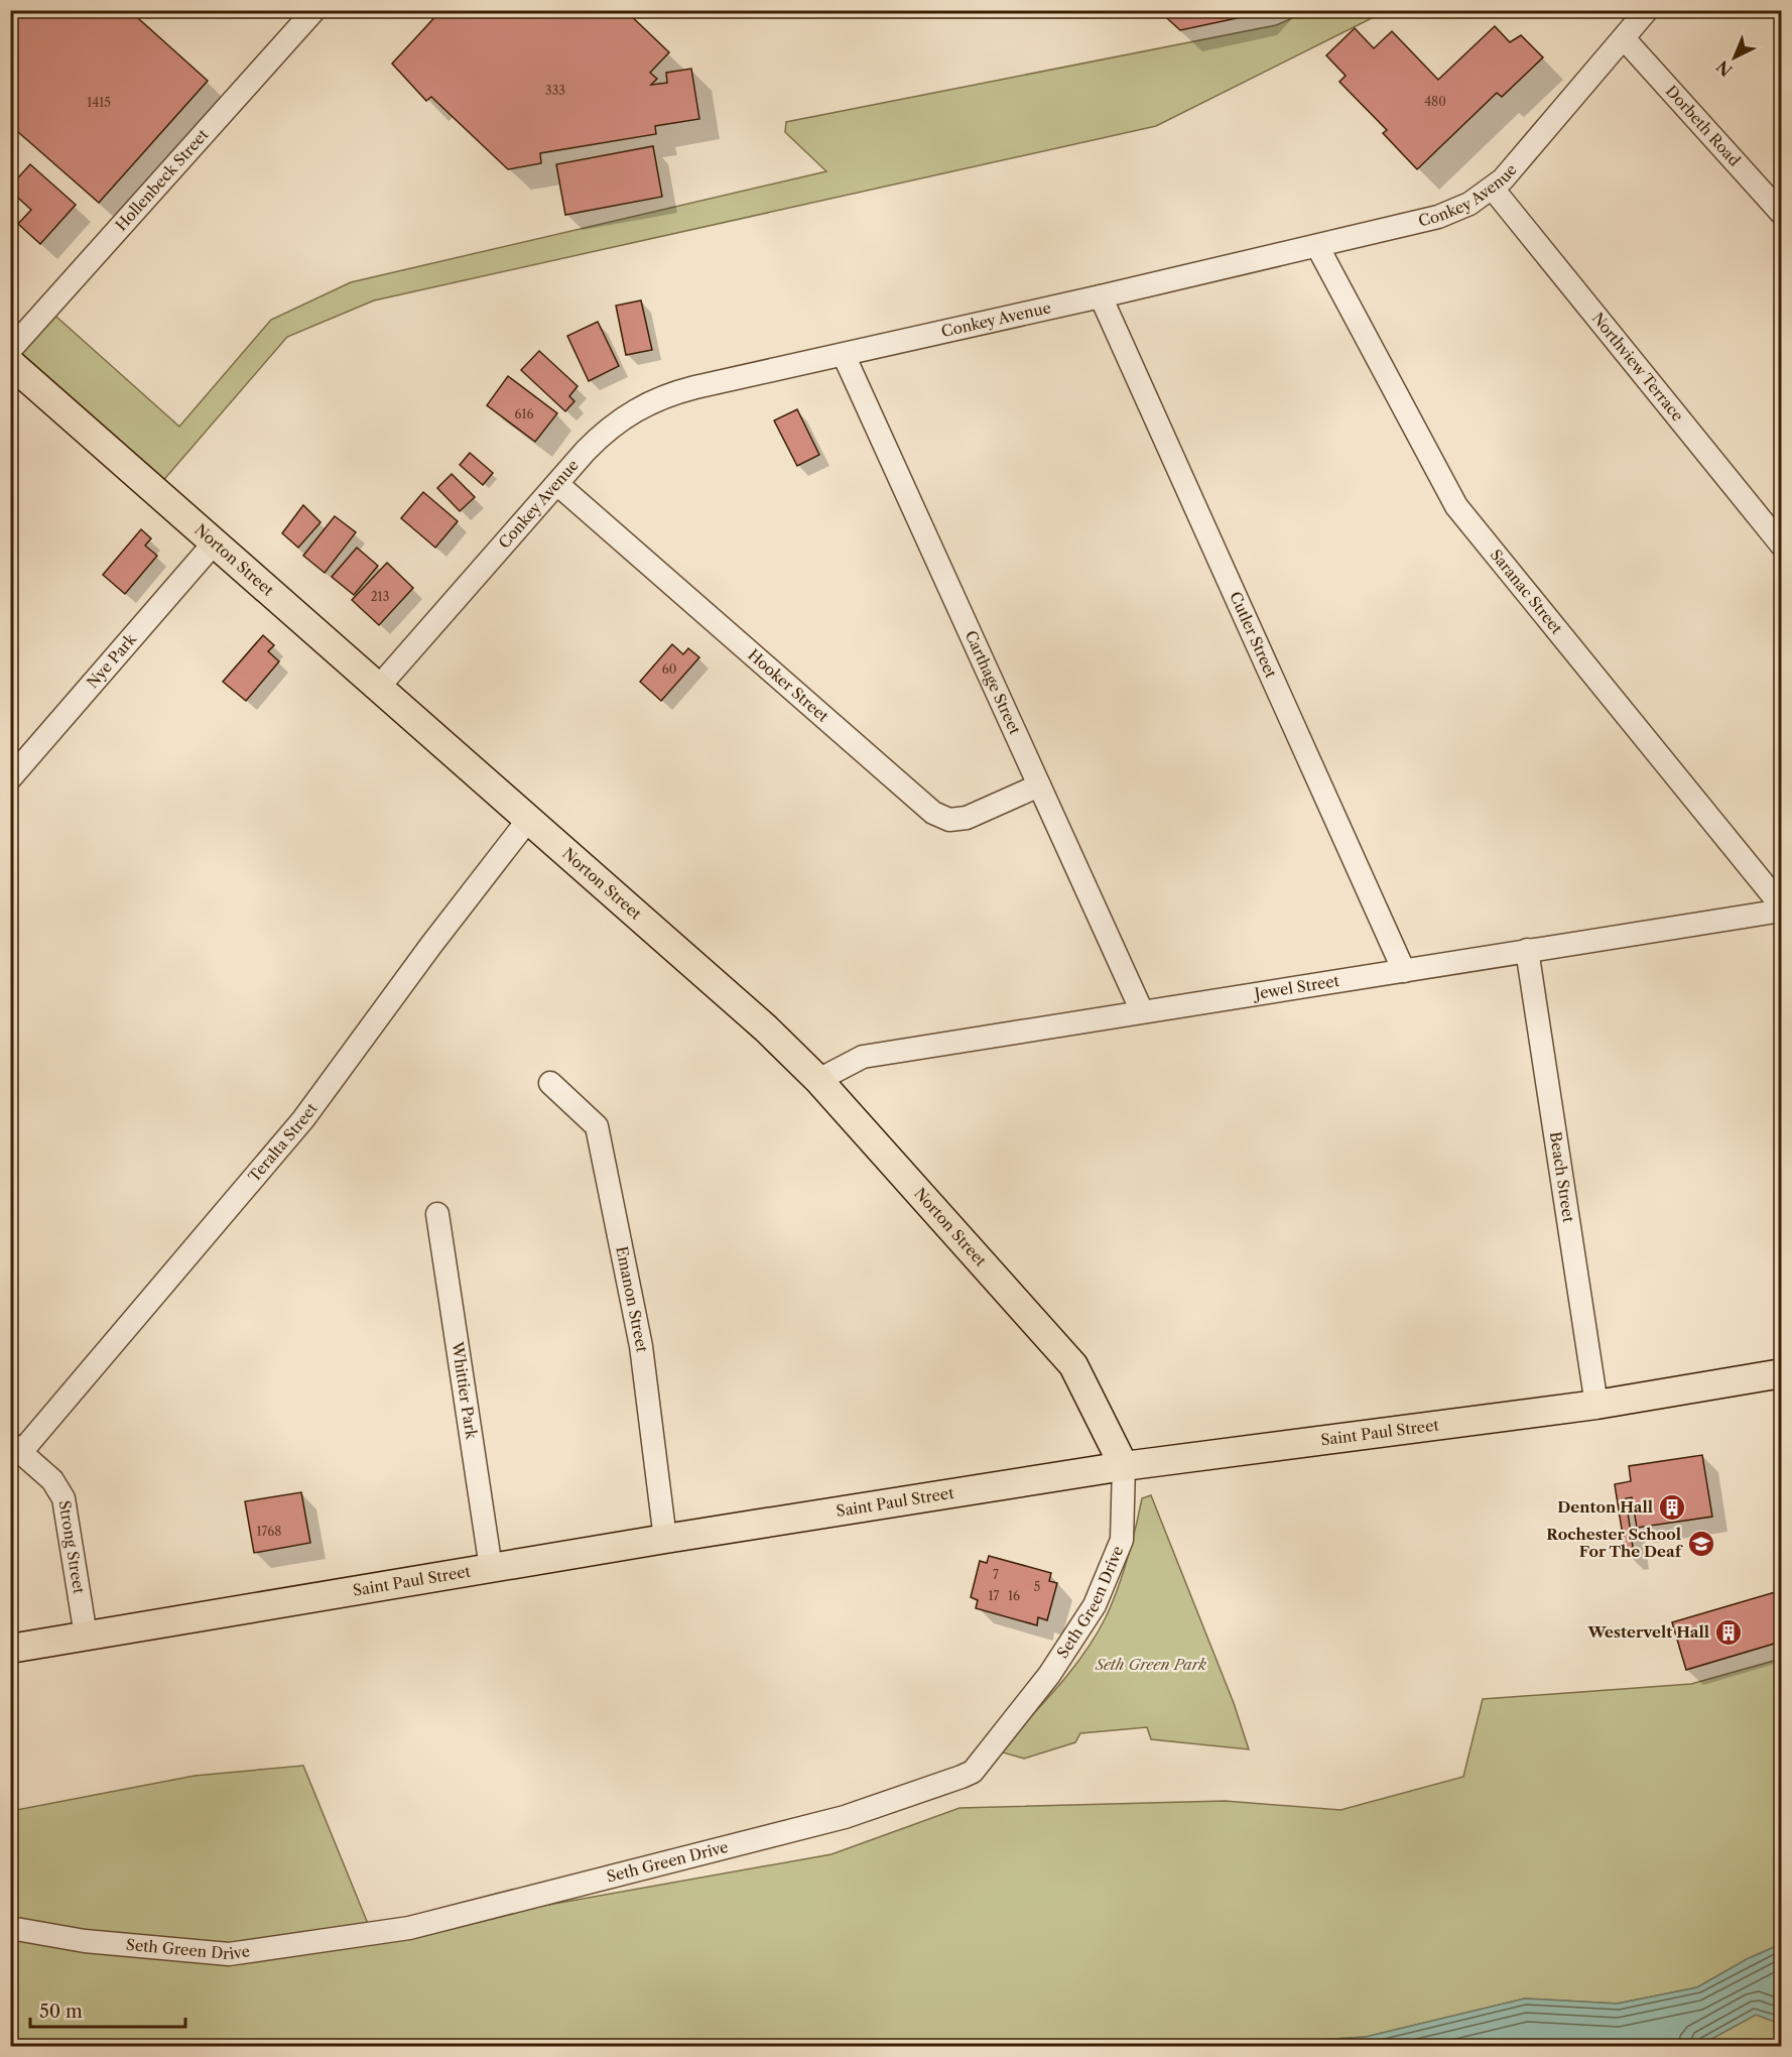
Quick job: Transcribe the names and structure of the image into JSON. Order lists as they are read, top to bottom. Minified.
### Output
{"streets":{"main road":["Norton Street","Saint Paul Street"],"street":["Dorbeth Road","Hollenbeck Street","Conkey Avenue","Northview Terrace","Saranac Street","Cutler Street","Nye Park","Carthage Street","Hooker Street","Jewel Street","Teralta Street","Beach Street","Emanon Street","Whittier Park","Strong Street","Seth Green Drive"]},"crossings":[["Dorbeth Road","Conkey Avenue"],["Conkey Avenue","Northview Terrace"],["Conkey Avenue","Norton Street"],["Conkey Avenue","Saranac Street"],["Conkey Avenue","Cutler Street"],["Conkey Avenue","Carthage Street"],["Conkey Avenue","Hooker Street"],["Norton Street","Nye Park"],["Norton Street","Jewel Street"],["Norton Street","Teralta Street"],["Norton Street","Saint Paul Street"],["Norton Street","Seth Green Drive"],["Saranac Street","Jewel Street"],["Cutler Street","Jewel Street"],["Carthage Street","Hooker Street"],["Carthage Street","Jewel Street"],["Jewel Street","Beach Street"],["Teralta Street","Strong Street"],["Beach Street","Saint Paul Street"],["Emanon Street","Saint Paul Street"],["Whittier Park","Saint Paul Street"],["Saint Paul Street","Strong Street"],["Saint Paul Street","Seth Green Drive"]],"parks":["Seth Green Park"],"places":{"building":["Denton Hall","Westervelt Hall"],"school or university":["Rochester School For The Deaf"]},"house_numbers":["333","480","1415","616","213","60","1768","7","5","17","16"],"scale_bar":"50 m","north":"bottom left"}
